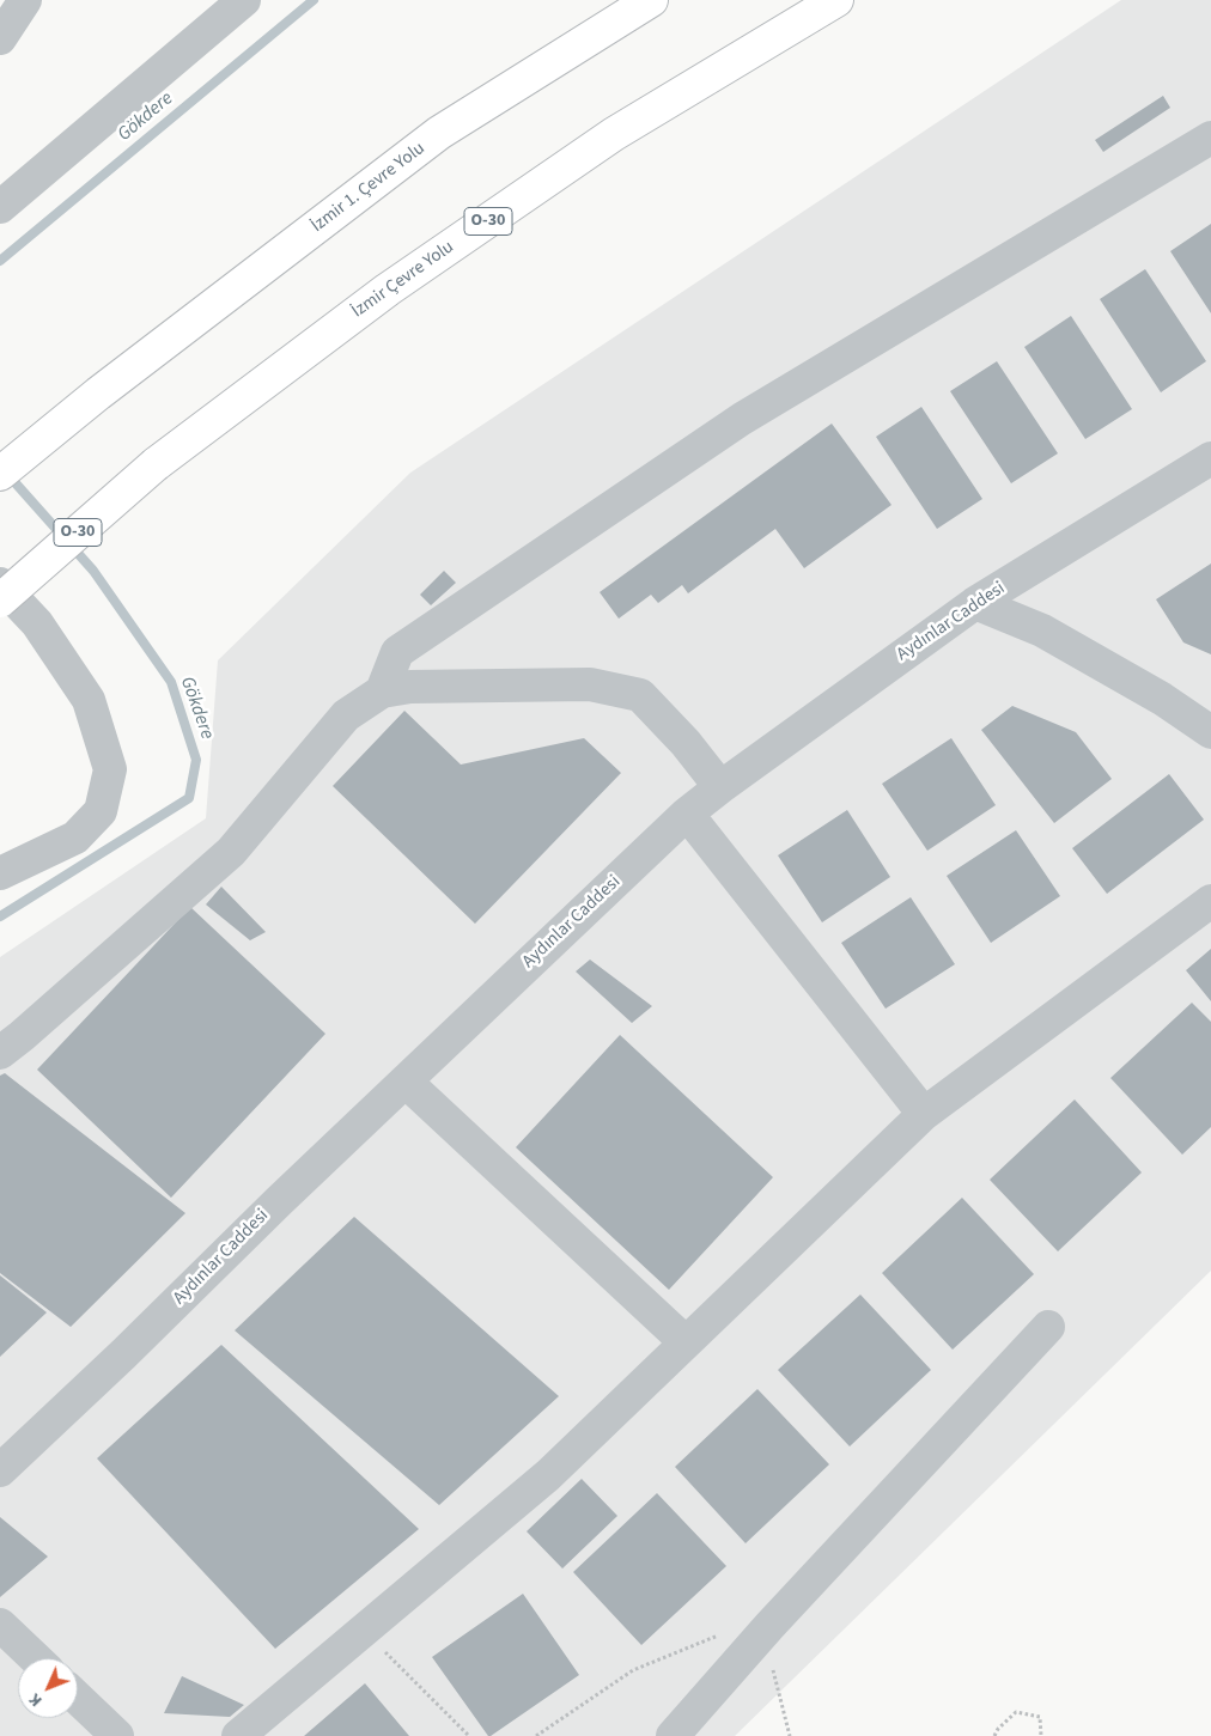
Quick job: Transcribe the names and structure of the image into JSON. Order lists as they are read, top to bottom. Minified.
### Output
{"streets":{"highway":["İzmir 1. Çevre Yolu","O-30","İzmir Çevre Yolu"],"street":["Aydınlar Caddesi"]},"water":["Gökdere"],"north":"bottom left"}
